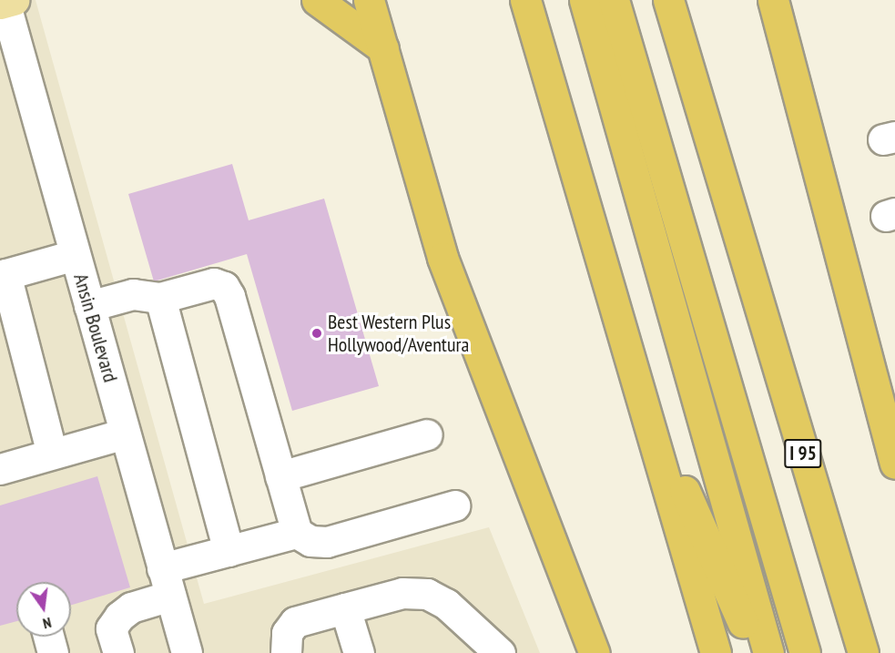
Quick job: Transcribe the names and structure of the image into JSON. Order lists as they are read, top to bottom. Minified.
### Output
{"streets":{"highway":["I 95"],"street":["Ansin Boulevard"]},"places":["Best Western Plus Hollywood/Aventura"],"north":"bottom"}
